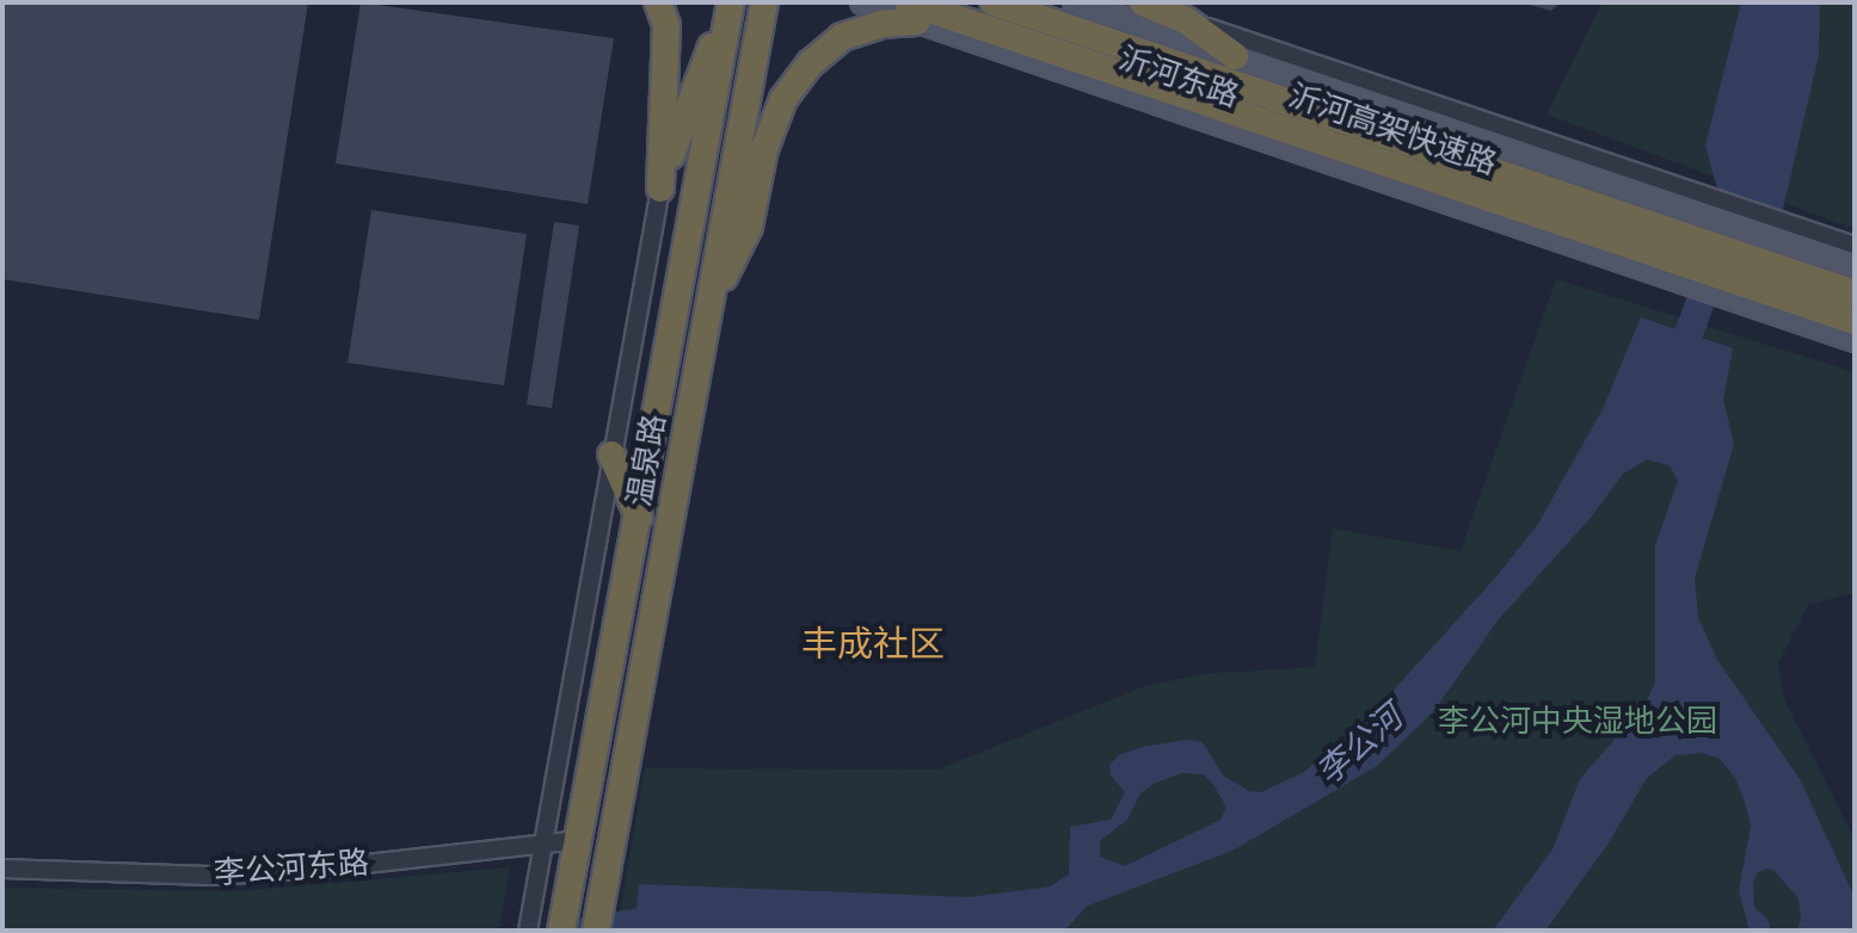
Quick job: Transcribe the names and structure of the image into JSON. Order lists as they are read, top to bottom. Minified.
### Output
{"streets":{"highway":["沂河高架快速路","温泉路"],"main road":["沂河东路"],"street":["李公河东路"]},"crossings":[["沂河东路","沂河高架快速路"],["温泉路","李公河东路"]],"districts":["丰成社区"],"water":["李公河"],"parks":["李公河中央湿地公园"]}
